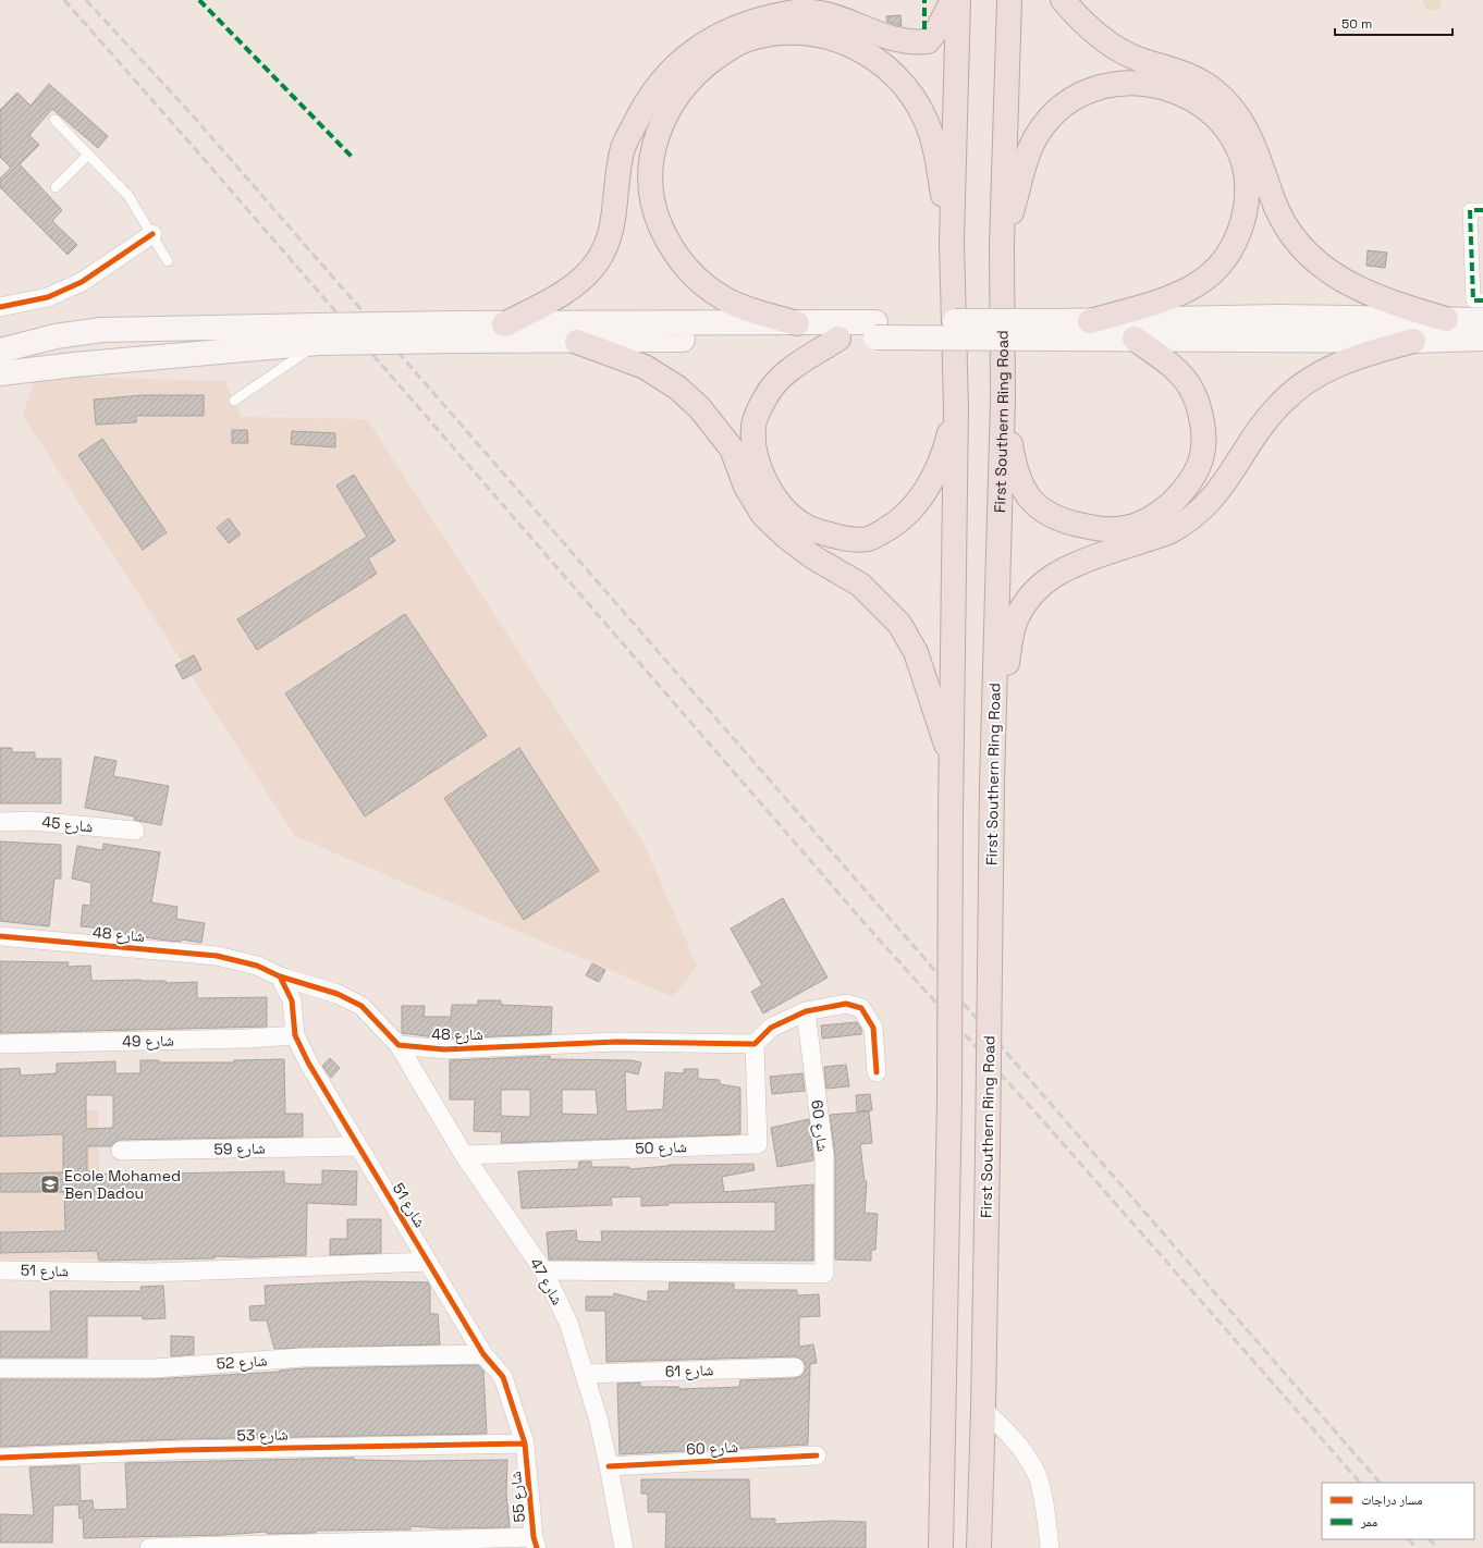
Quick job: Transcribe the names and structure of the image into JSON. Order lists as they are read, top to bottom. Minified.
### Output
{"streets":{"highway":["First Southern Ring Road"],"street":["شارع 45","شارع 48","شارع 49","شارع 60","شارع 50","شارع 59","شارع 51","شارع 47","شارع 52","شارع 61","شارع 53","شارع 55"]},"crossings":[["شارع 48","شارع 50"],["شارع 48","شارع 51"],["شارع 48","شارع 47"],["شارع 49","شارع 51"],["شارع 60","شارع 47"],["شارع 50","شارع 47"],["شارع 59","شارع 51"],["شارع 51","شارع 52"],["شارع 51","شارع 53"],["شارع 51","شارع 55"],["شارع 47","شارع 61"],["شارع 53","شارع 55"]],"places":{"school or university":["Ecole Mohamed Ben Dadou"]},"legend":["مسار دراجات","ممر"],"scale_bar":"50 m"}
